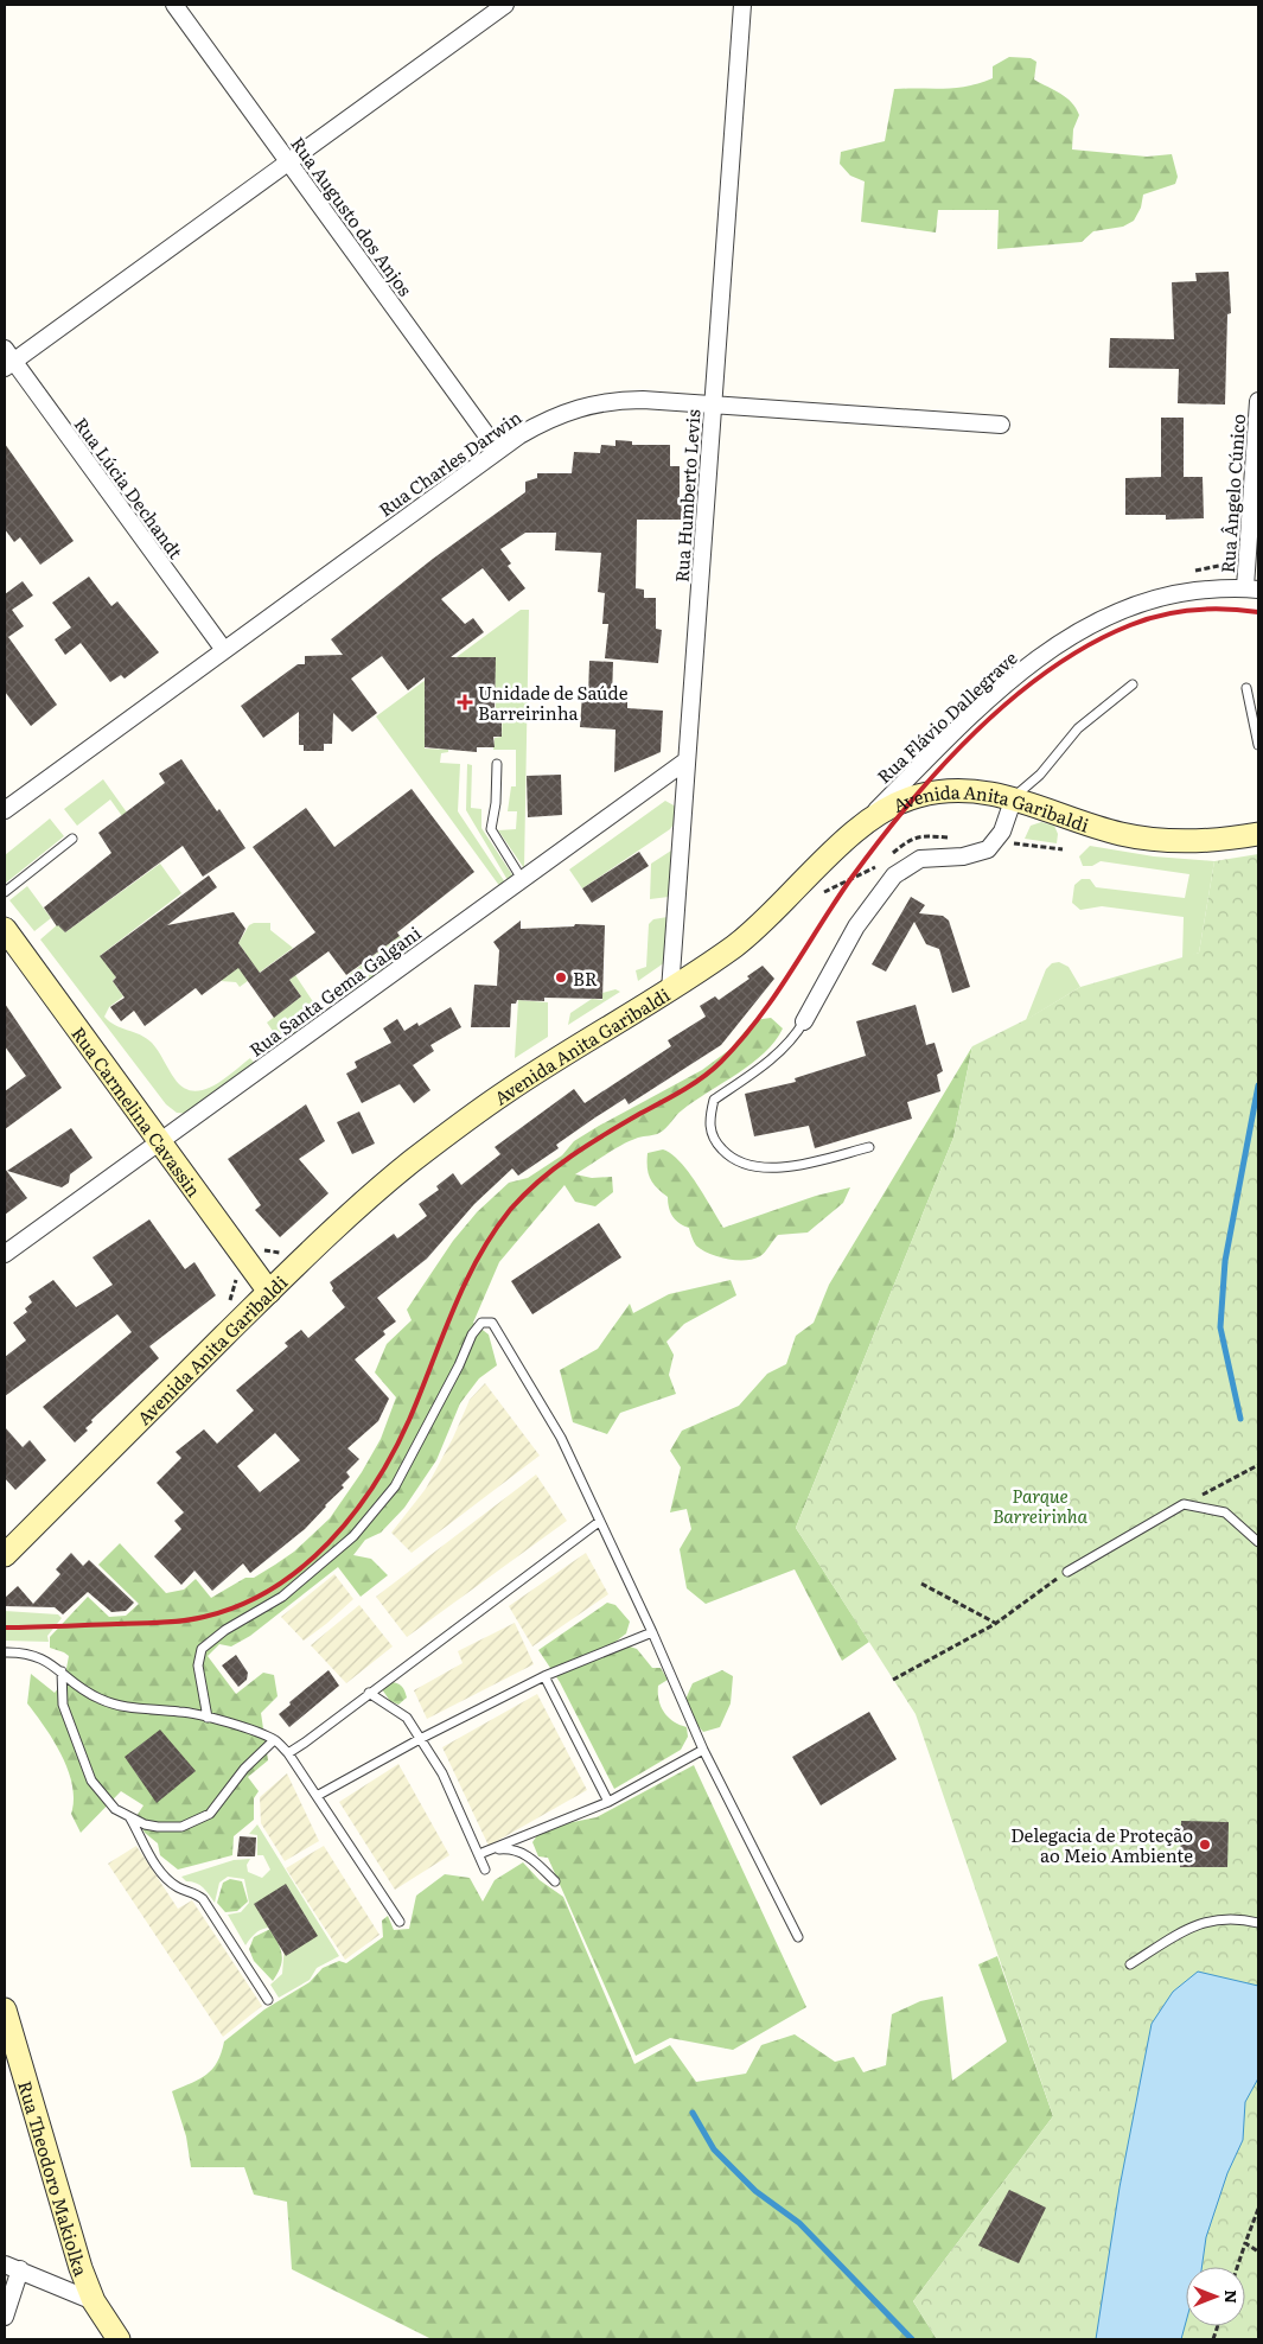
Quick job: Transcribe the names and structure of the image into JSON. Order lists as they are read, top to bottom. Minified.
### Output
{"streets":{"main road":["Avenida Anita Garibaldi","Rua Carmelina Cavassin","Rua Theodoro Makiolka"],"street":["Rua Augusto dos Anjos","Rua Charles Darwin","Rua Lúcia Dechandt","Rua Ângelo Cúnico","Rua Humberto Levis","Rua Flávio Dallegrave","Rua Santa Gema Galgani"]},"crossings":[["Rua Augusto dos Anjos","Rua Charles Darwin"],["Rua Charles Darwin","Rua Lúcia Dechandt"],["Rua Charles Darwin","Rua Humberto Levis"],["Rua Ângelo Cúnico","Rua Flávio Dallegrave"],["Rua Humberto Levis","Avenida Anita Garibaldi"],["Rua Humberto Levis","Rua Santa Gema Galgani"],["Rua Flávio Dallegrave","Avenida Anita Garibaldi"],["Avenida Anita Garibaldi","Rua Carmelina Cavassin"],["Rua Santa Gema Galgani","Rua Carmelina Cavassin"]],"parks":["Parque Barreirinha"],"places":{"health":["Unidade de Saúde Barreirinha"],"other":["BR","Delegacia de Proteção ao Meio Ambiente"]},"north":"right"}
